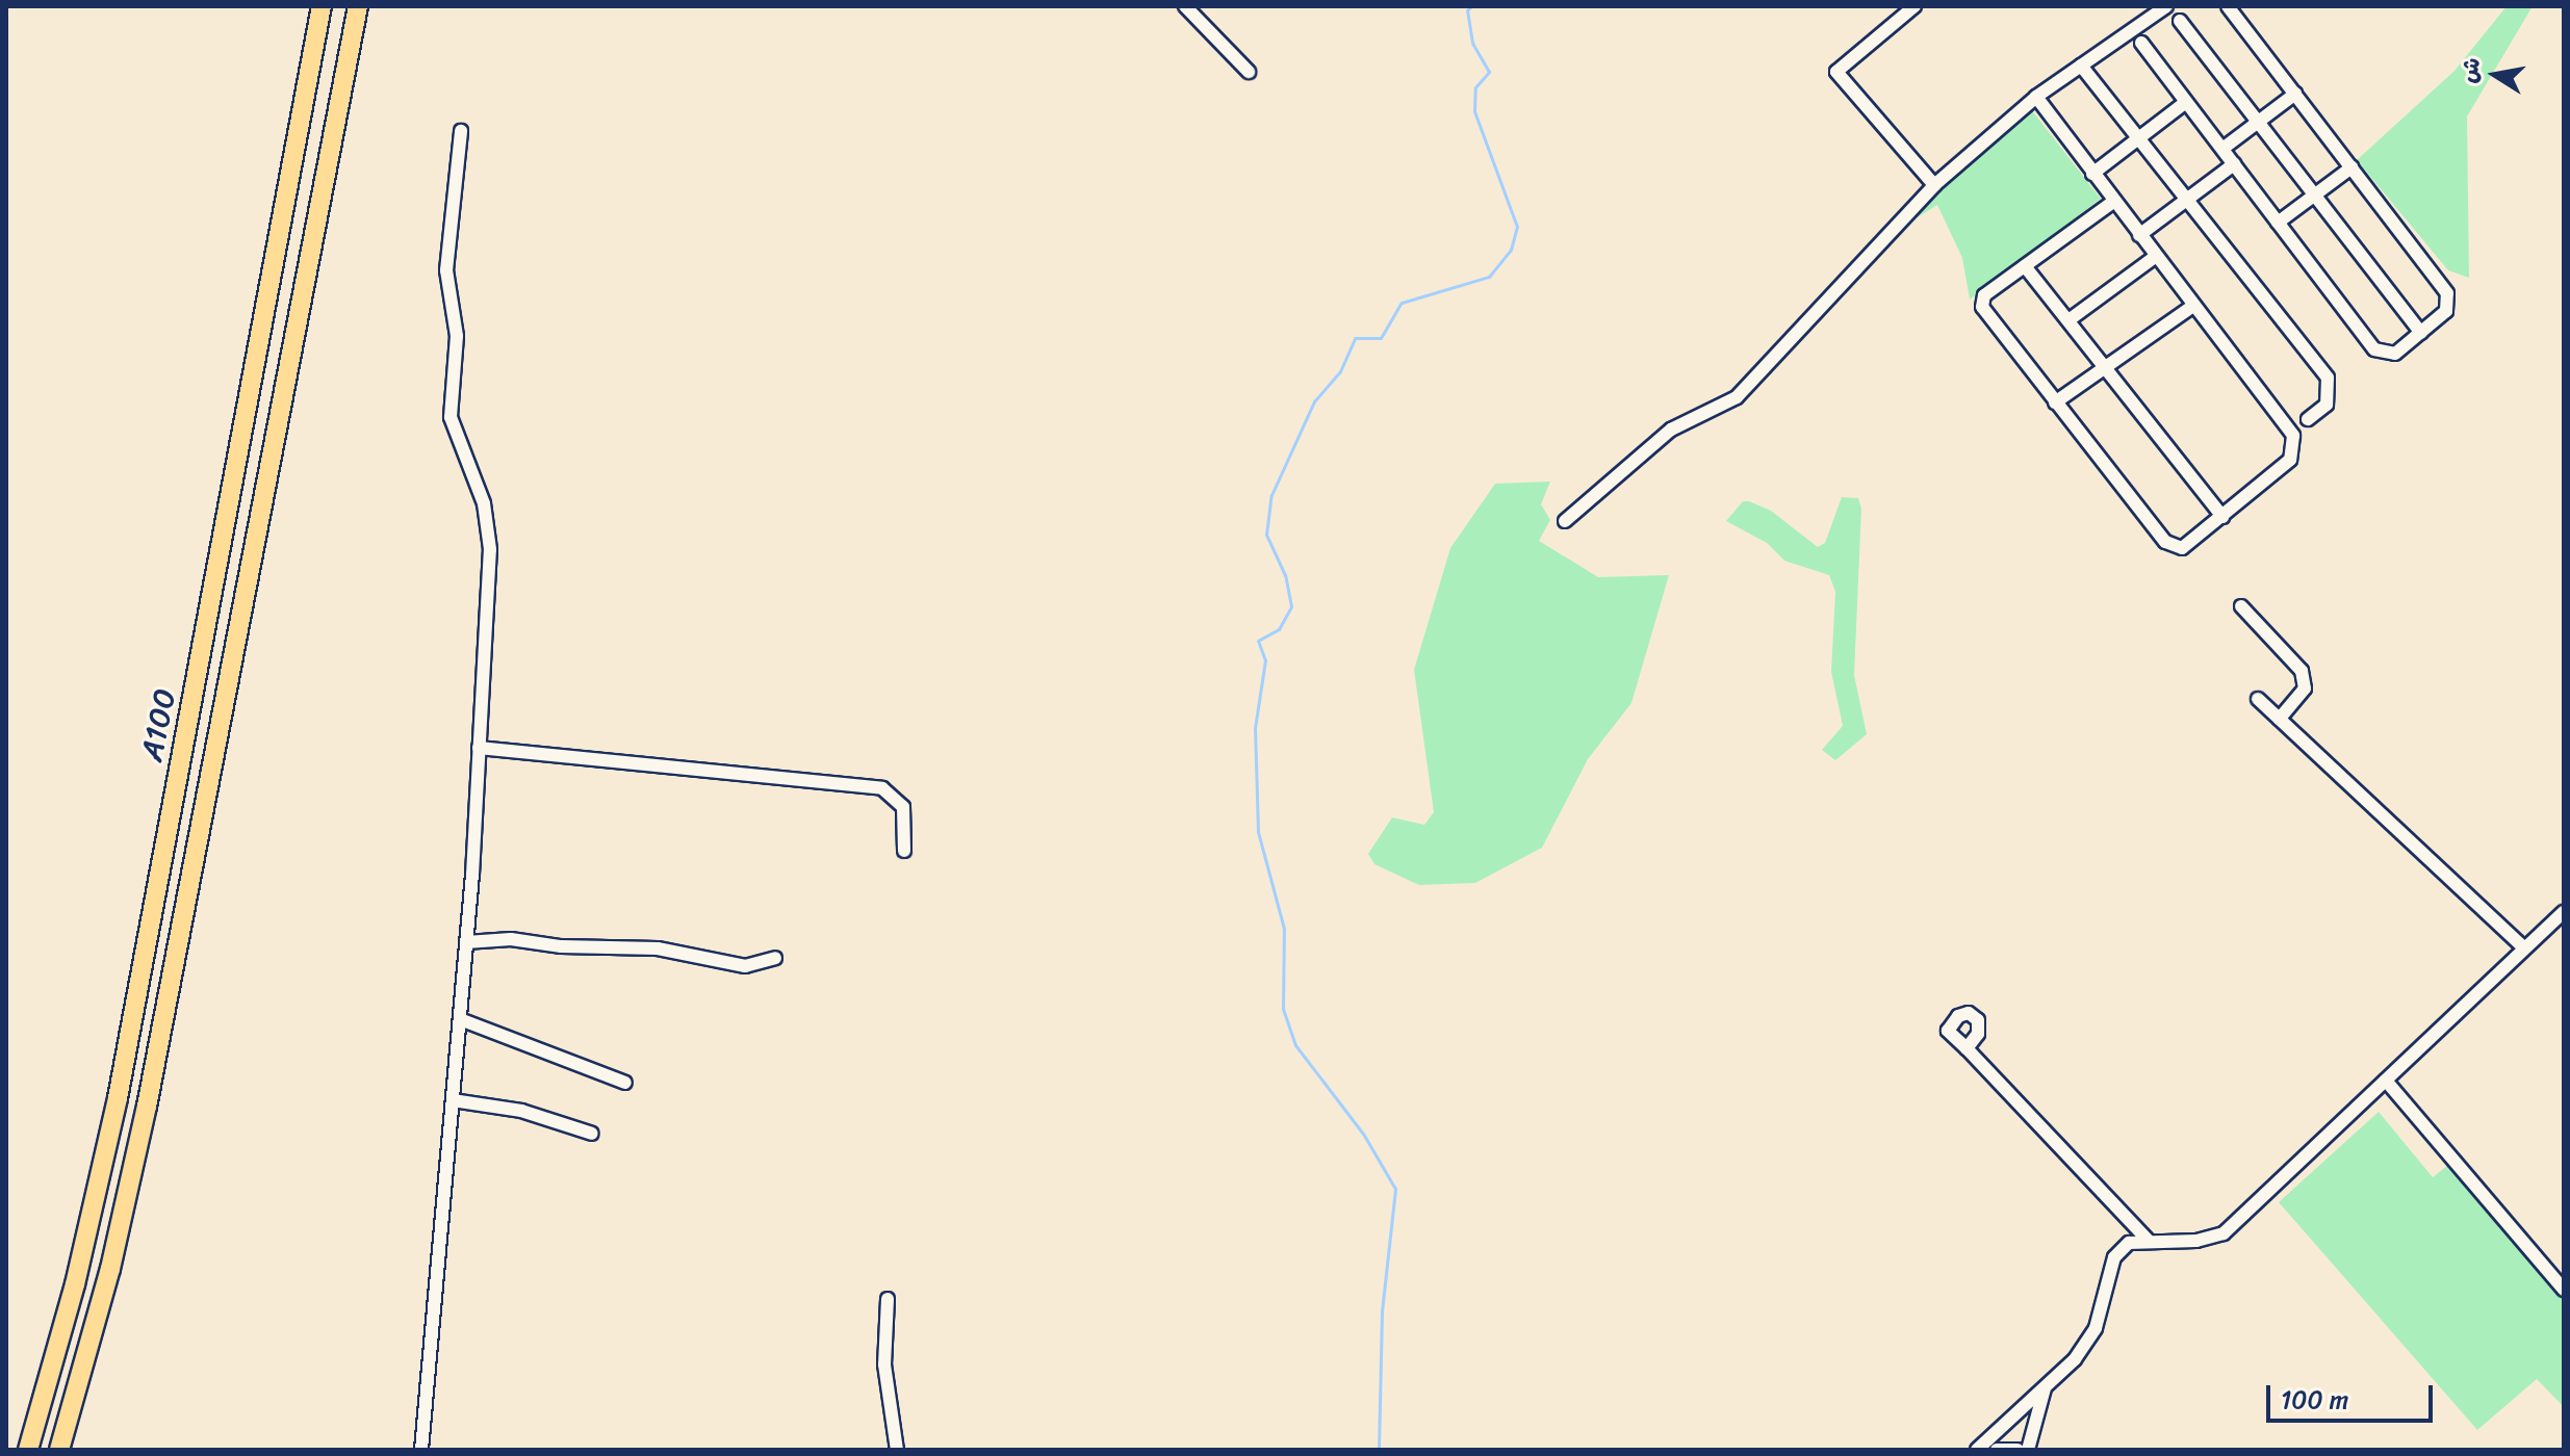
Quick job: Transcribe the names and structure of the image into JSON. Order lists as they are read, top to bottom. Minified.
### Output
{"streets":{"highway":["A100"]},"scale_bar":"100 m","north":"left"}
